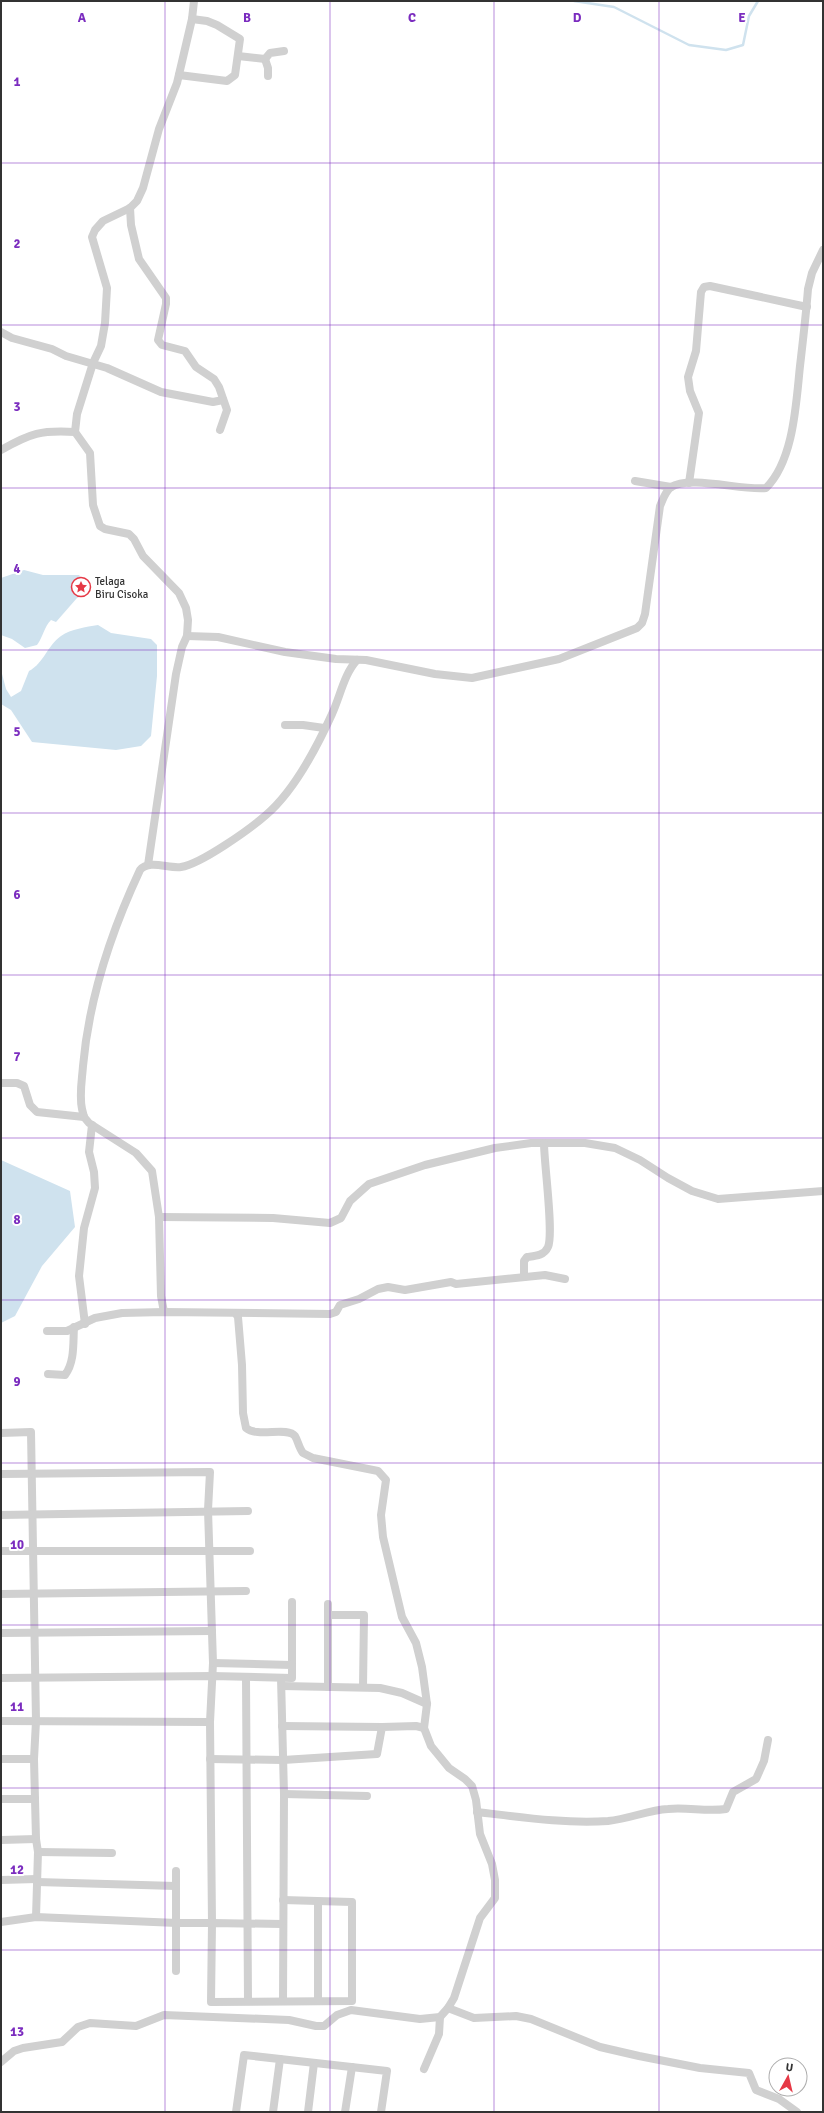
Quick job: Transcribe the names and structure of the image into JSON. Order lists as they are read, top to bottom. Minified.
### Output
{"places":{"place":["Telaga Biru Cisoka"]},"north":"top","grid":{"columns":["A","B","C","D","E"],"rows":["1","2","3","4","5","6","7","8","9","10","11","12","13"]}}
